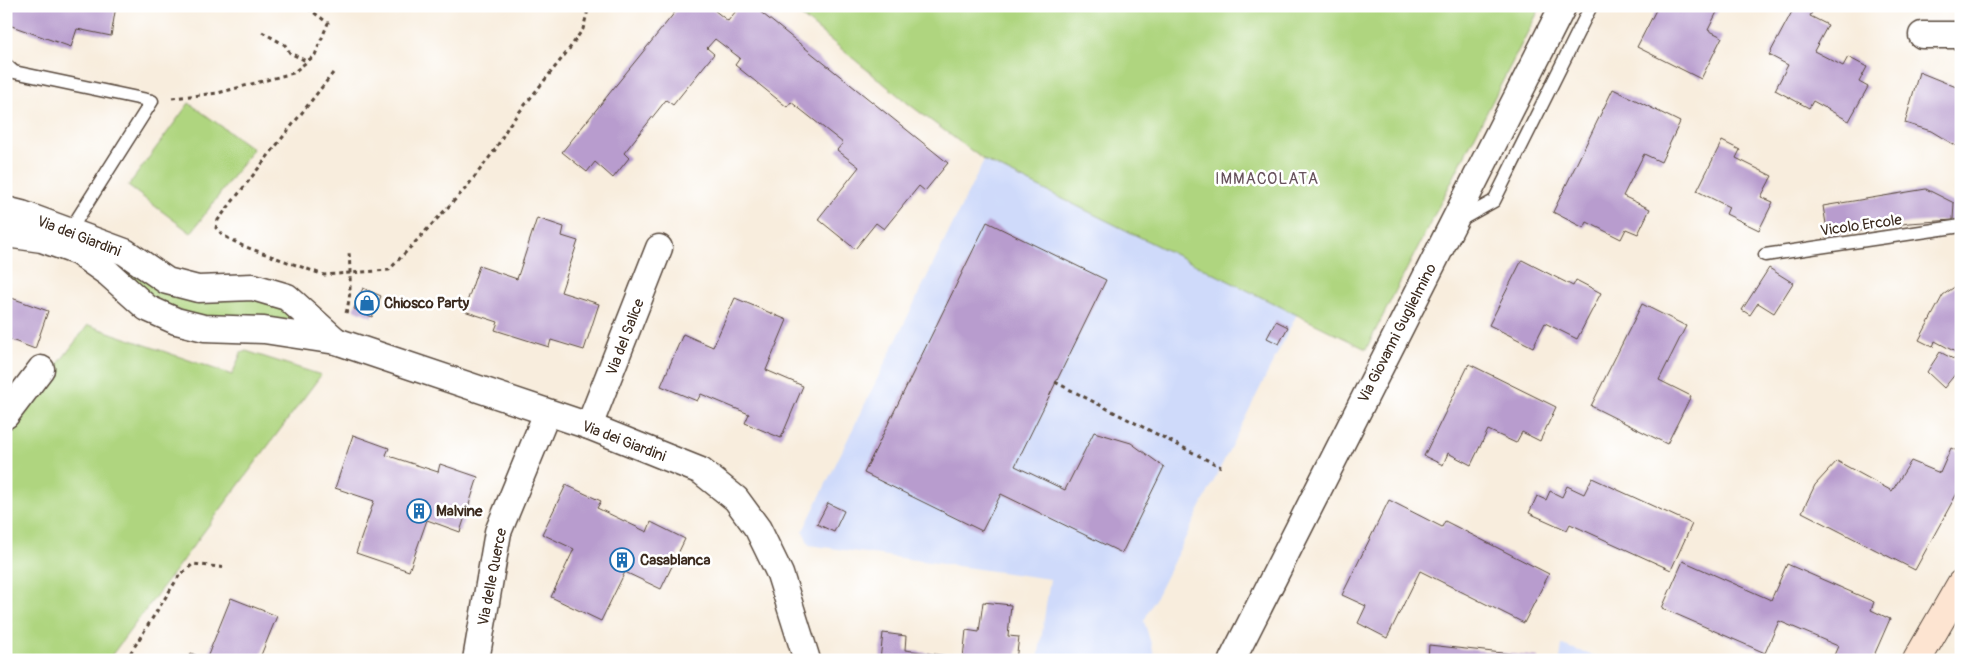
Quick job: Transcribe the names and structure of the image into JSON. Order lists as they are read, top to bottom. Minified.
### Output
{"streets":{"street":["Via dei Giardini","Via Giovanni Guglielmino","Via del Salice","Via delle Querce"],"lane":["Vicolo Ercole"]},"crossings":[["Via dei Giardini","Via del Salice"],["Via dei Giardini","Via delle Querce"]],"districts":["IMMACOLATA"],"places":{"shop":["Chiosco Party"],"building":["Malvine","Casablanca"]}}
